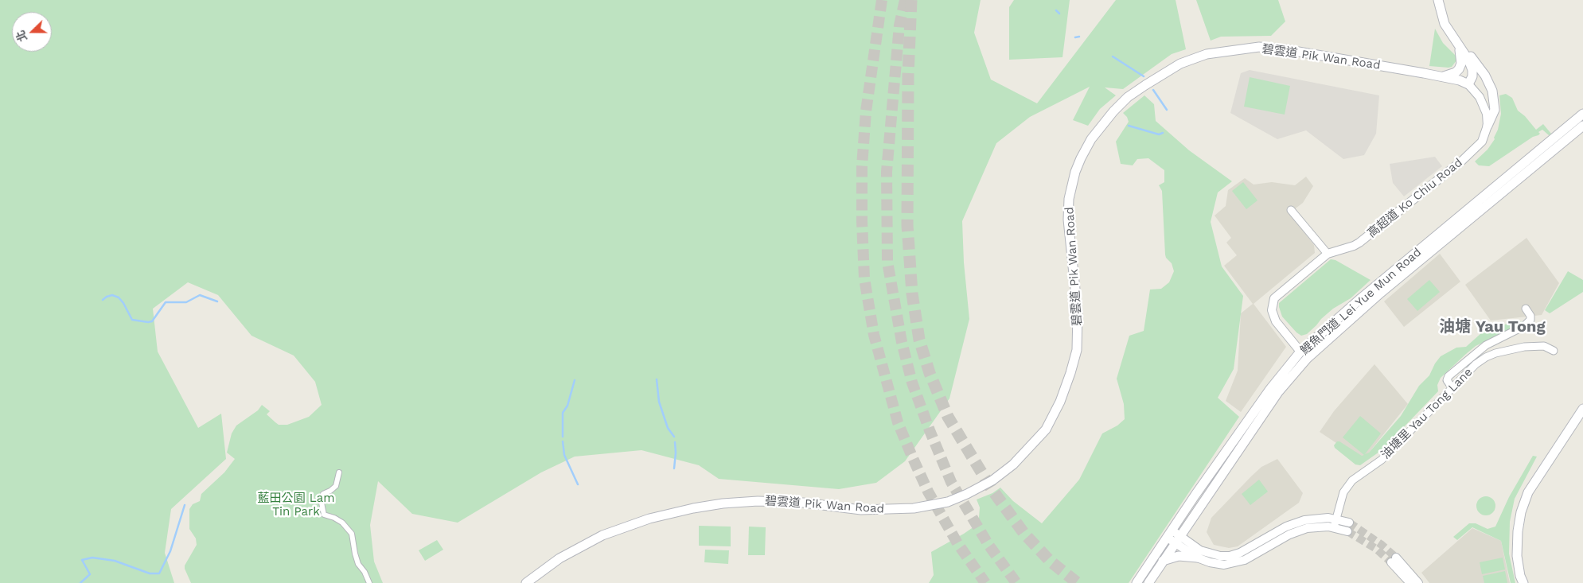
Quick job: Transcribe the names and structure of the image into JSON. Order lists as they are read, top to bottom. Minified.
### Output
{"streets":{"main road":["碧雲道 Pik Wan Road","鯉魚門道 Lei Yue Mun Road"],"street":["高超道 Ko Chiu Road","油塘里 Yau Tong Lane"]},"crossings":[["高超道 Ko Chiu Road","鯉魚門道 Lei Yue Mun Road"]],"districts":["油塘 Yau Tong"],"parks":["藍田公園 Lam Tin Park"],"north":"left"}
